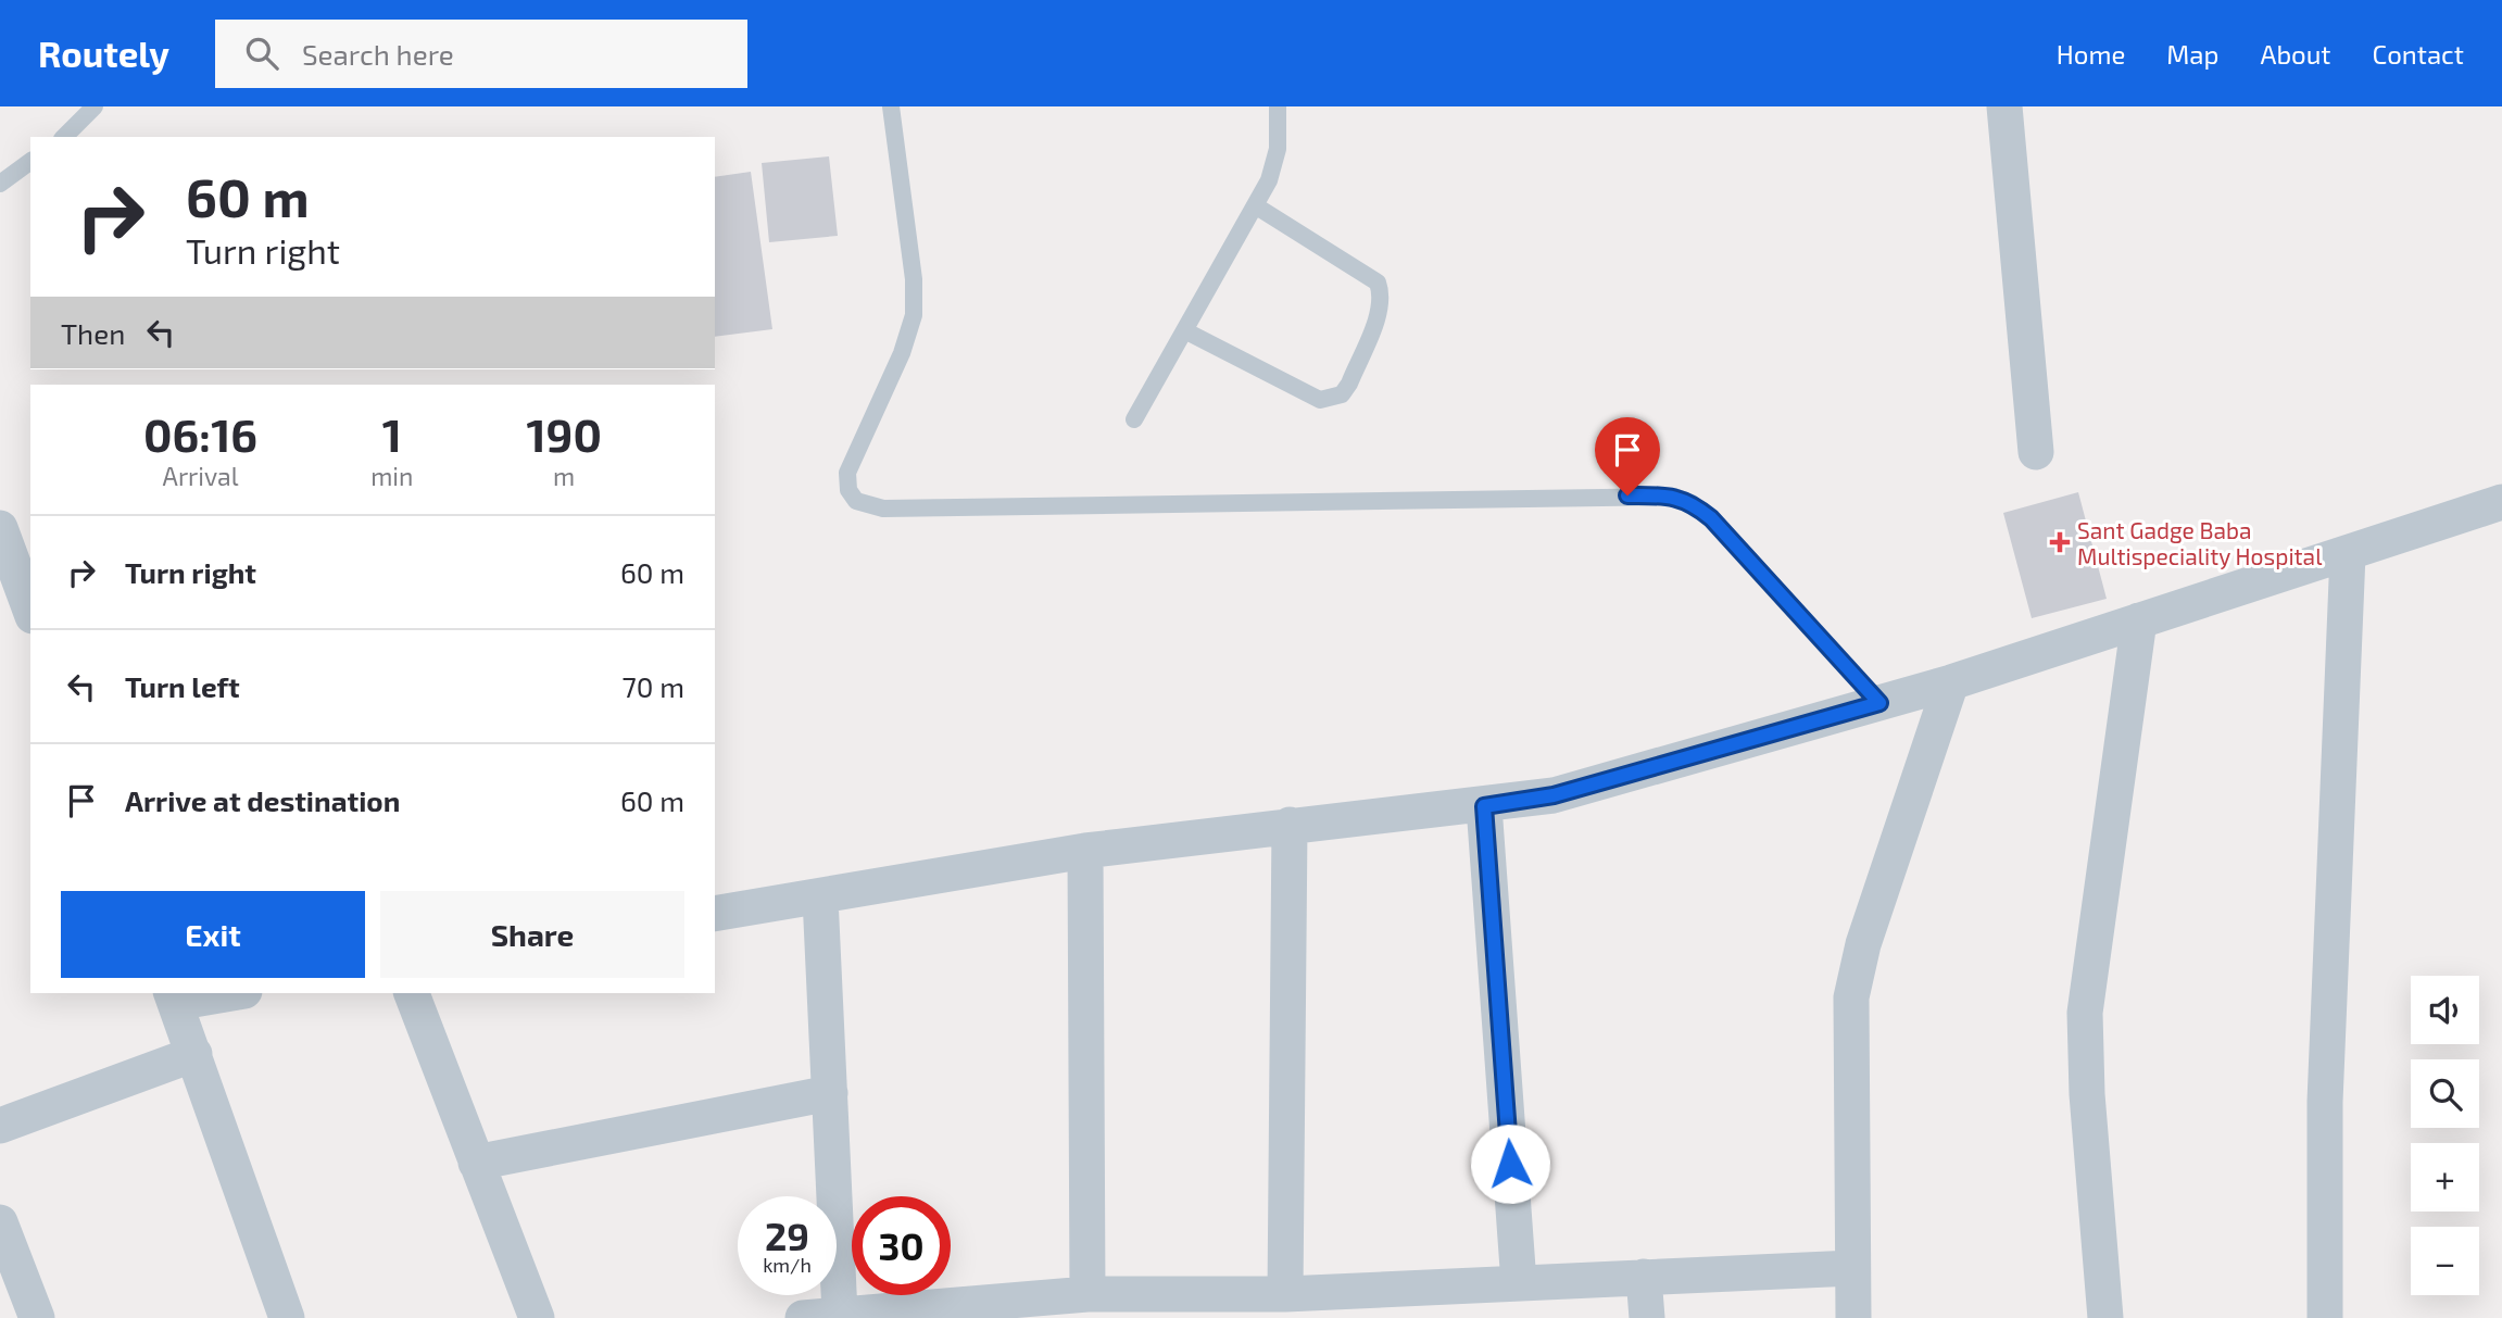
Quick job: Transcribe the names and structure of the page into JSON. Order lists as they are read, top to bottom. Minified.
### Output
{"places":{"health":["Sant Gadge Baba Multispeciality Hospital"]},"page":{"header":"Routely","search":"Search here","nav":["Home","Map","About","Contact"],"turn":["60 m","Turn right"],"then":"Then","eta":["06:16","Arrival","1","min","190","m"],"list":[{"name":"Turn right","value":"60 m"},{"name":"Turn left","value":"70 m"},{"name":"Arrive at destination","value":"60 m"}],"buttons":["Exit","Share"],"map_buttons":["+","−"],"speed":"29 km/h","limit":"30"}}
